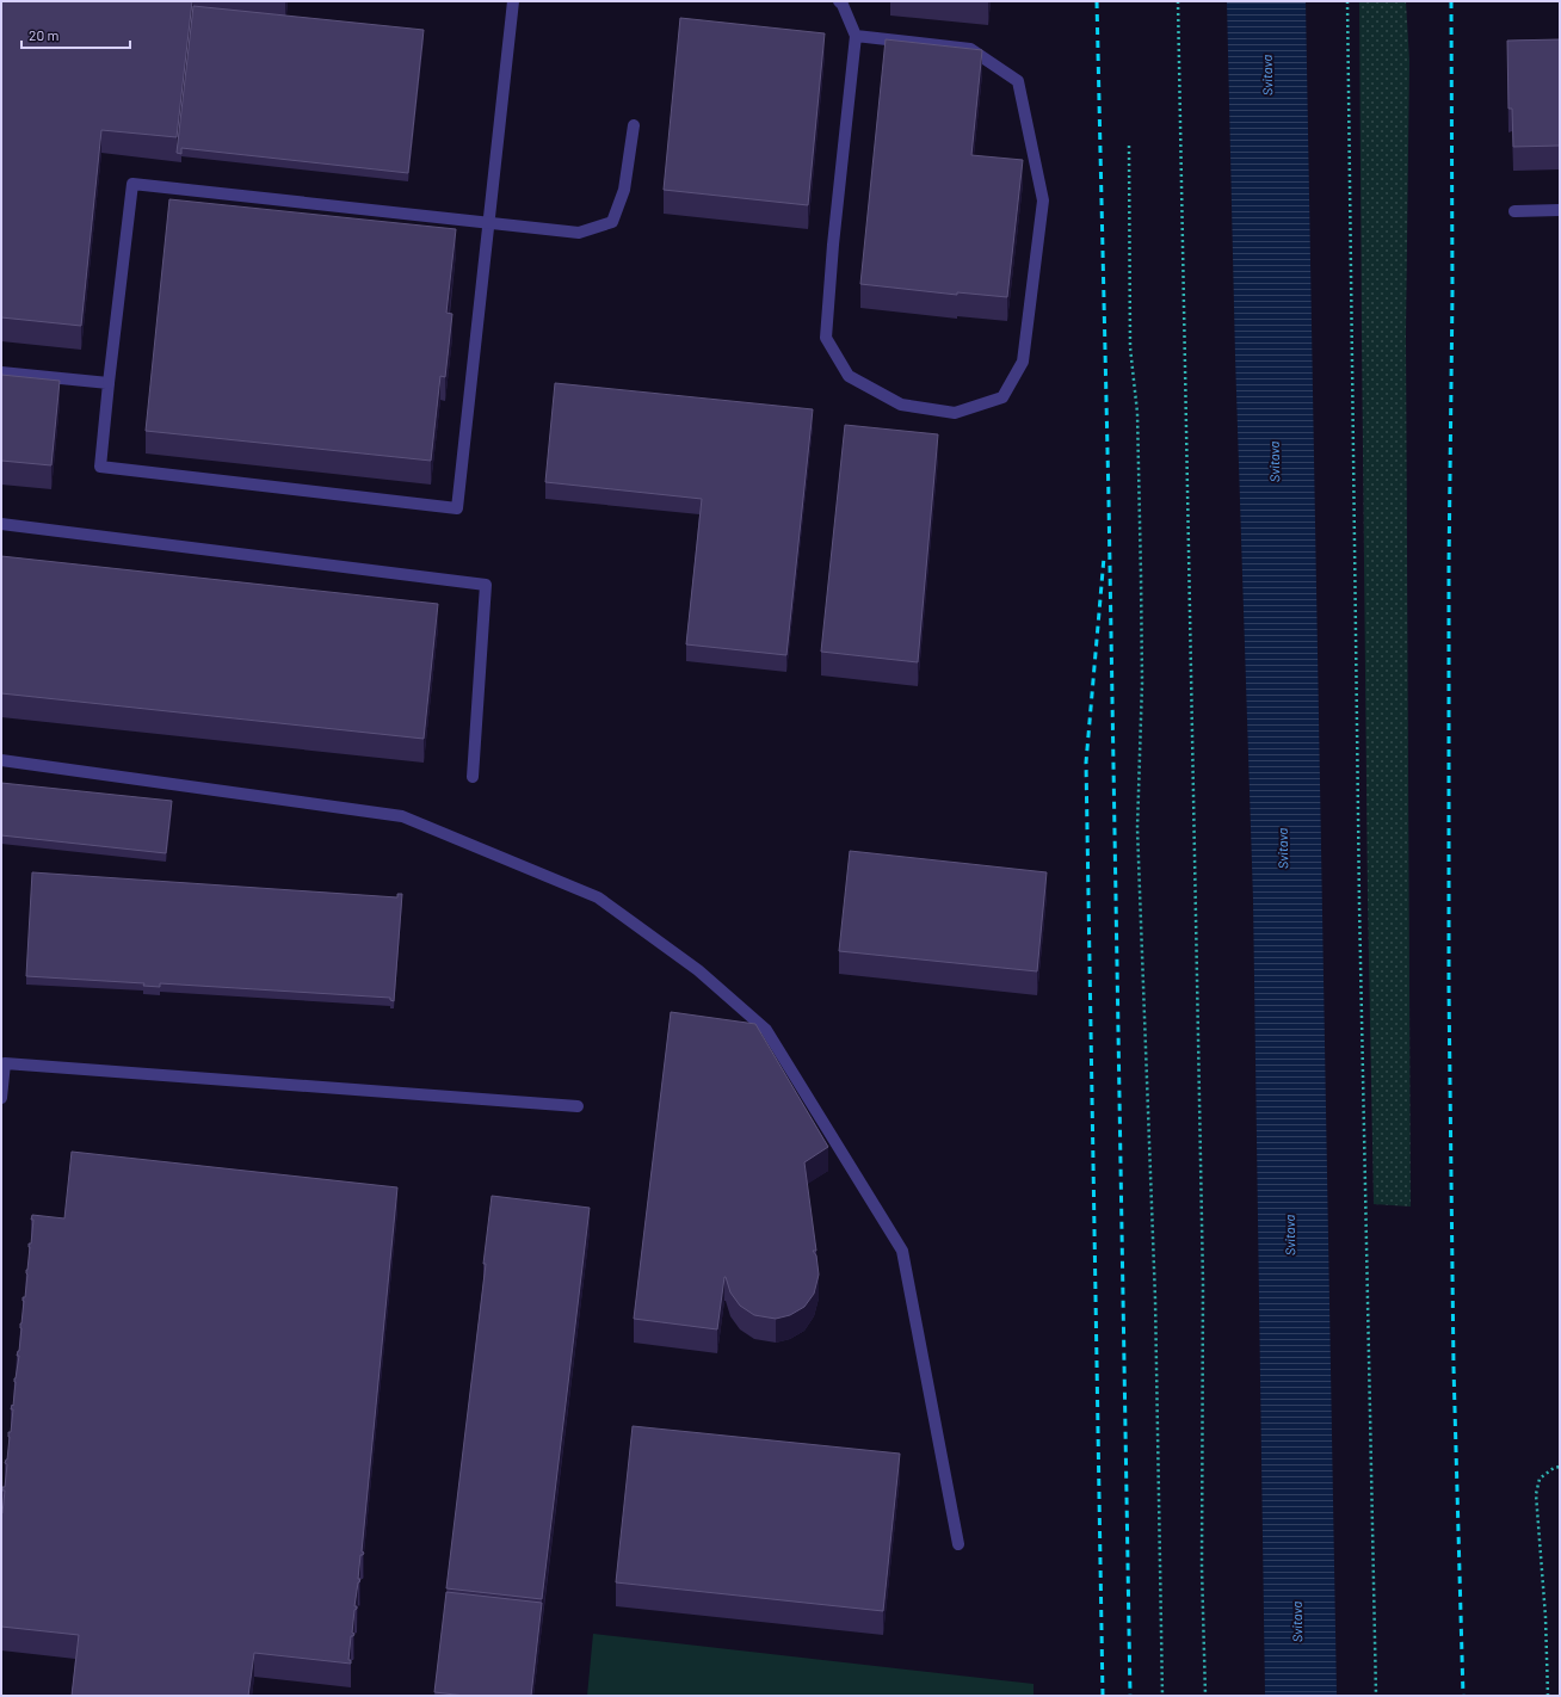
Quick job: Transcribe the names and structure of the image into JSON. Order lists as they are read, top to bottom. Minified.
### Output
{"water":["Svitava"],"scale_bar":"20 m"}
